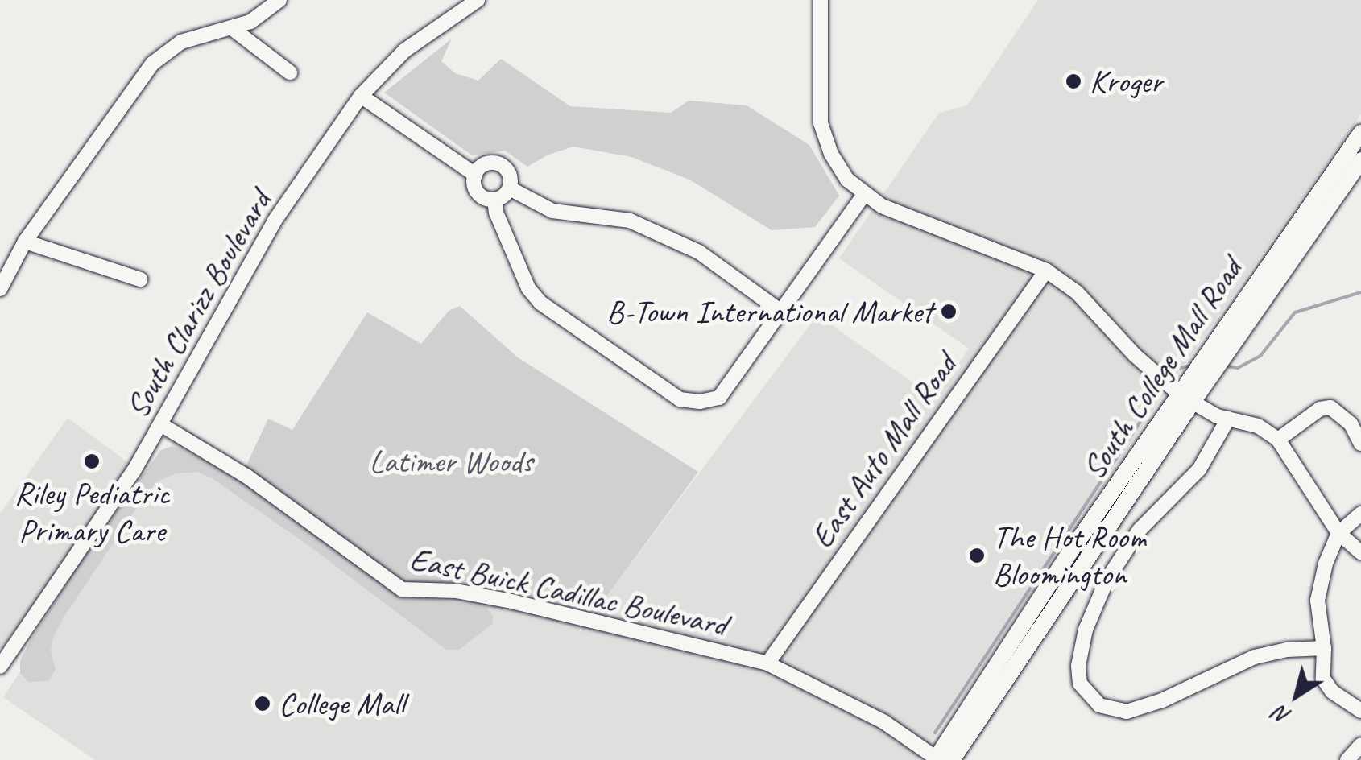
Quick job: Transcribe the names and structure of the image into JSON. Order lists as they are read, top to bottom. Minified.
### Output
{"streets":{"main road":["South College Mall Road"],"street":["South Clarizz Boulevard","East Auto Mall Road","East Buick Cadillac Boulevard"]},"crossings":[["South Clarizz Boulevard","East Buick Cadillac Boulevard"],["South College Mall Road","East Buick Cadillac Boulevard"],["East Auto Mall Road","East Buick Cadillac Boulevard"]],"parks":["Latimer Woods"],"places":["Kroger","B-Town International Market","Riley Pediatric Primary Care","The Hot Room Bloomington","College Mall"],"north":"bottom left"}
